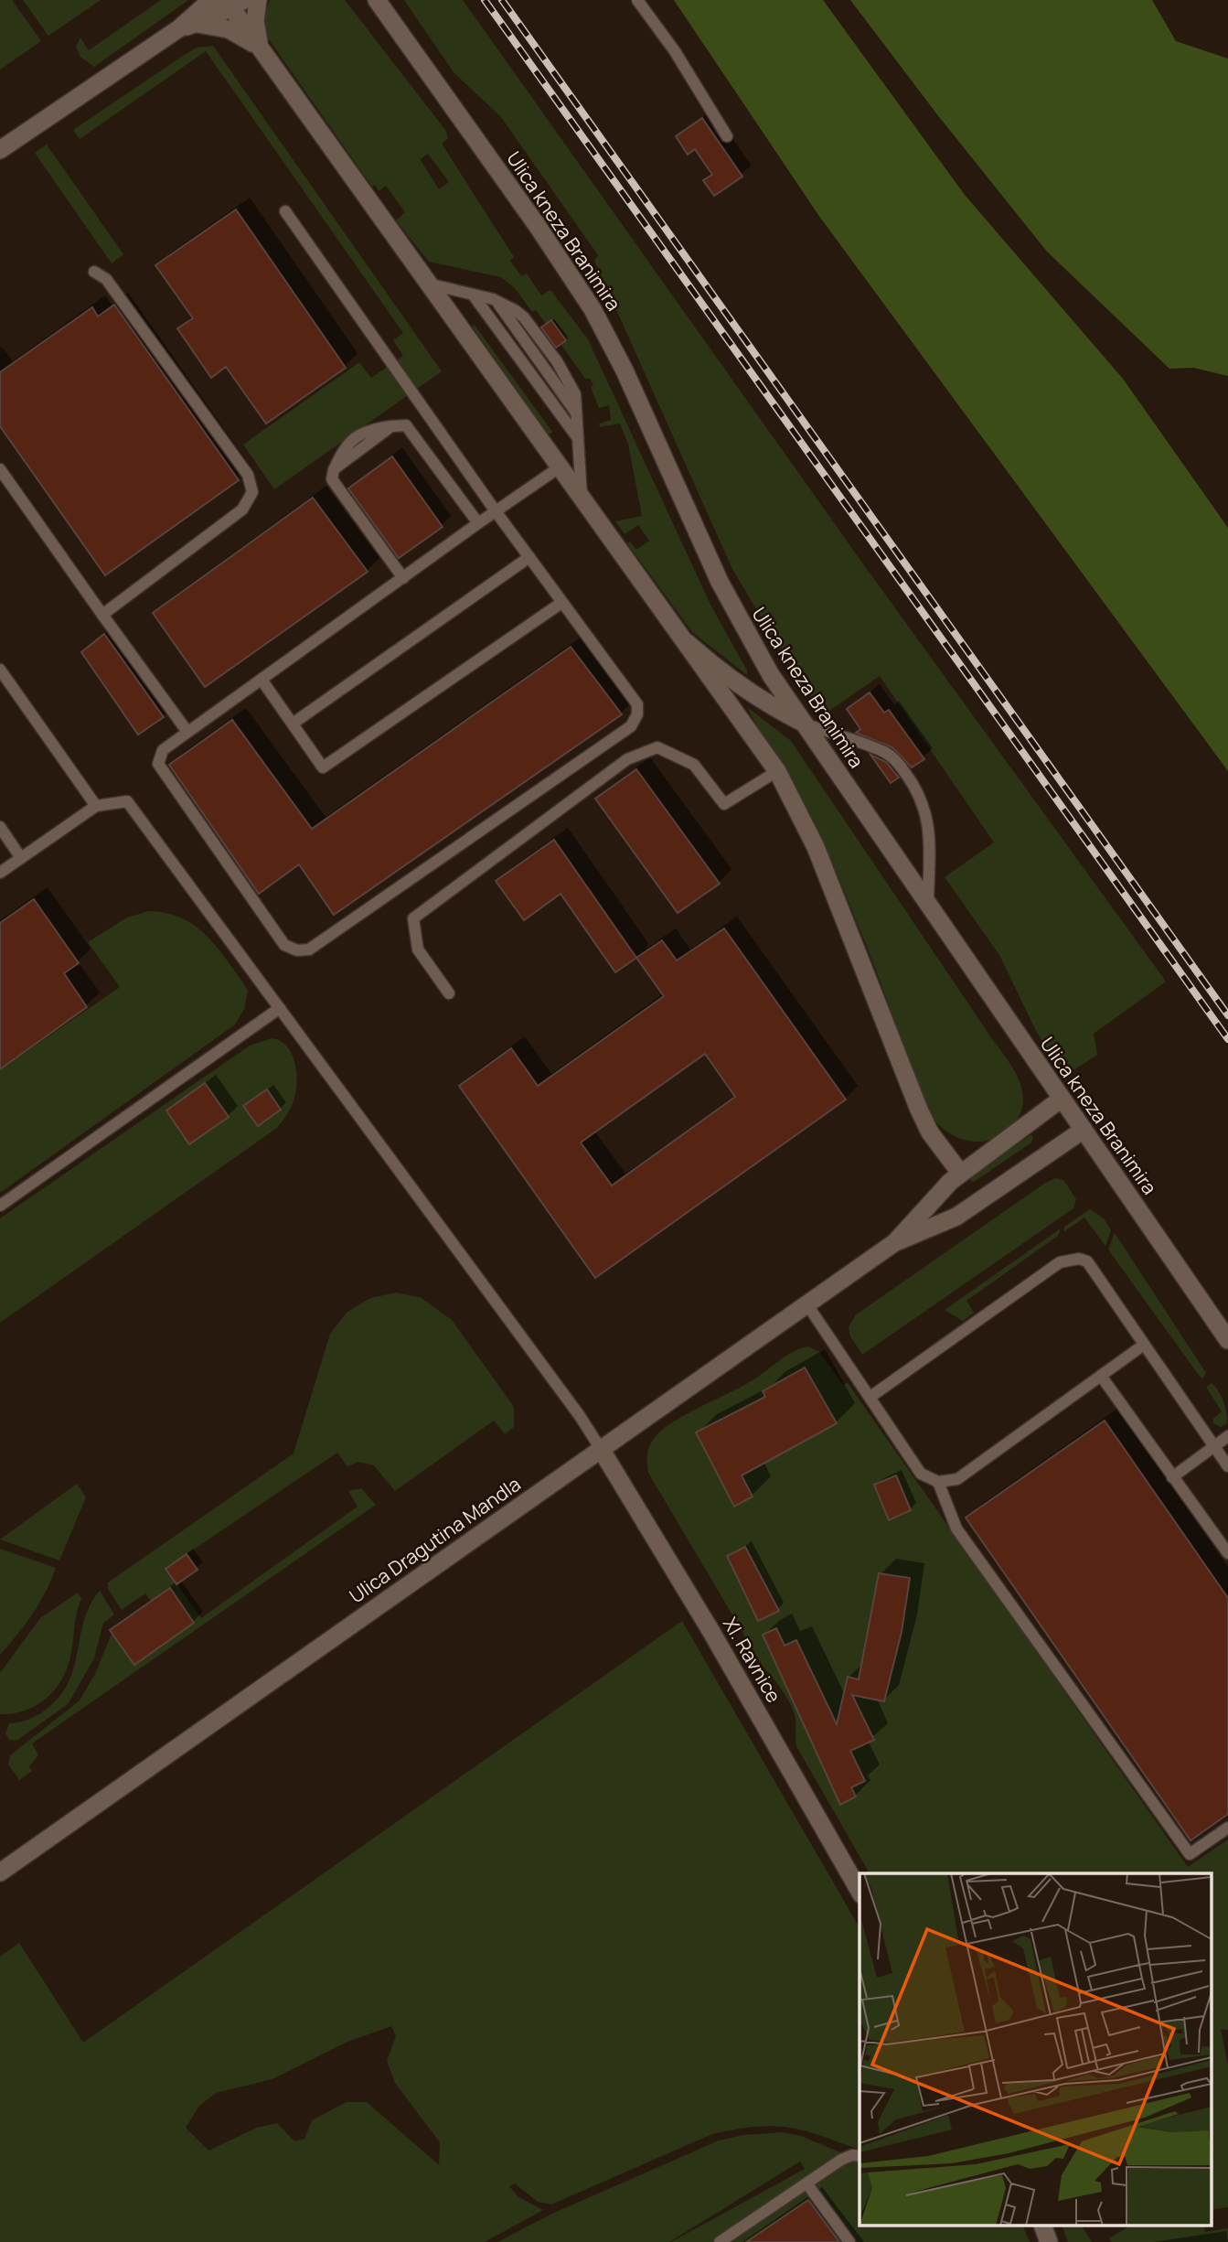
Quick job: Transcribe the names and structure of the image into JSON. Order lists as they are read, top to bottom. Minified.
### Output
{"streets":{"main road":["Ulica kneza Branimira","Ulica Dragutina Mandla","XI. Ravnice"]},"crossings":[["Ulica kneza Branimira","Ulica Dragutina Mandla"],["Ulica Dragutina Mandla","XI. Ravnice"]]}
